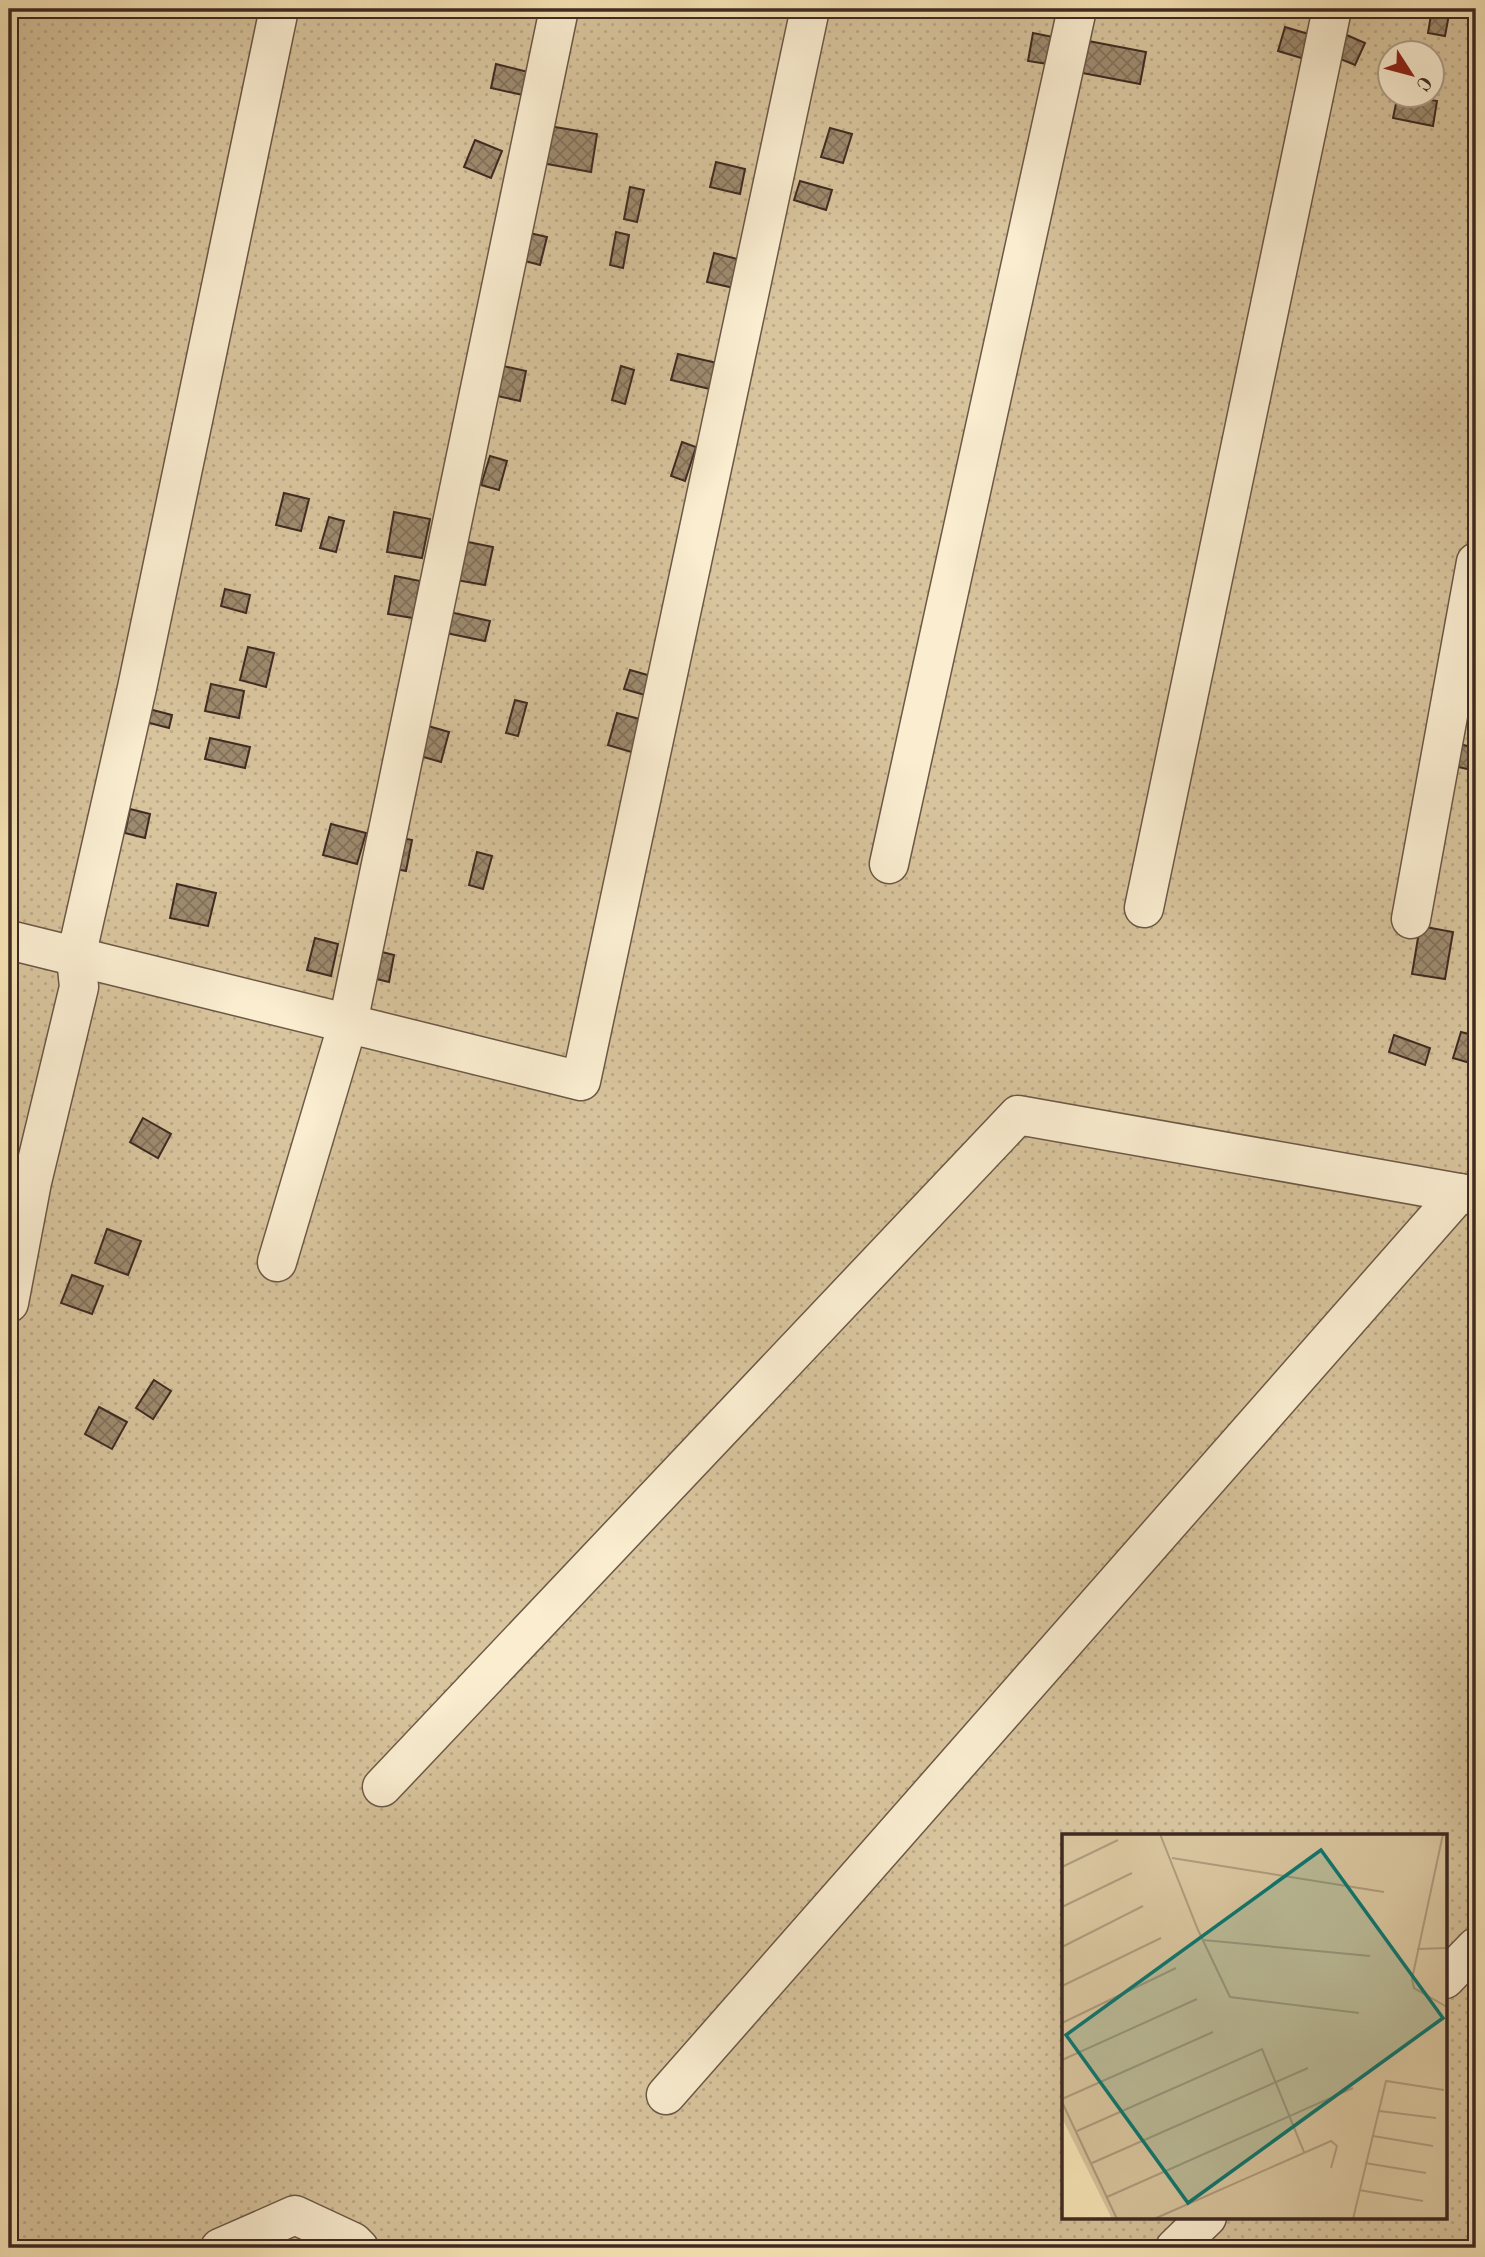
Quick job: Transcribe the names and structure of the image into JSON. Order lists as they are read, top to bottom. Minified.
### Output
{"north":"bottom right"}
